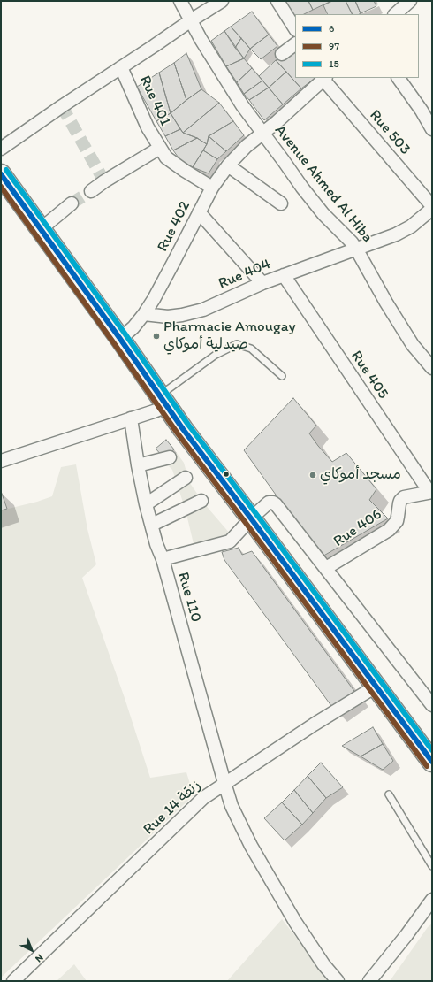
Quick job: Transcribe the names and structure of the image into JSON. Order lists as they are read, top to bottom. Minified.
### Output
{"streets":{"street":["Rue 401","Rue 503","Avenue Ahmed Al Hiba","Rue 402","Rue 404","Rue 405","Rue 406","Rue 110","Rue 14 زنقة"]},"crossings":[["Rue 401","Rue 402"],["Rue 503","Rue 402"],["Rue 503","Rue 404"],["Avenue Ahmed Al Hiba","Rue 402"],["Avenue Ahmed Al Hiba","Rue 404"],["Rue 402","Rue 404"],["Rue 404","Rue 405"],["Rue 405","Rue 406"],["Rue 110","Rue 14 زنقة"]],"places":["Pharmacie Amougay صيدلية أموكاي","مسجد أموكاي"],"lines":["transit line 15","transit line 6","transit line 97"],"legend":["6","97","15"],"north":"bottom right"}
